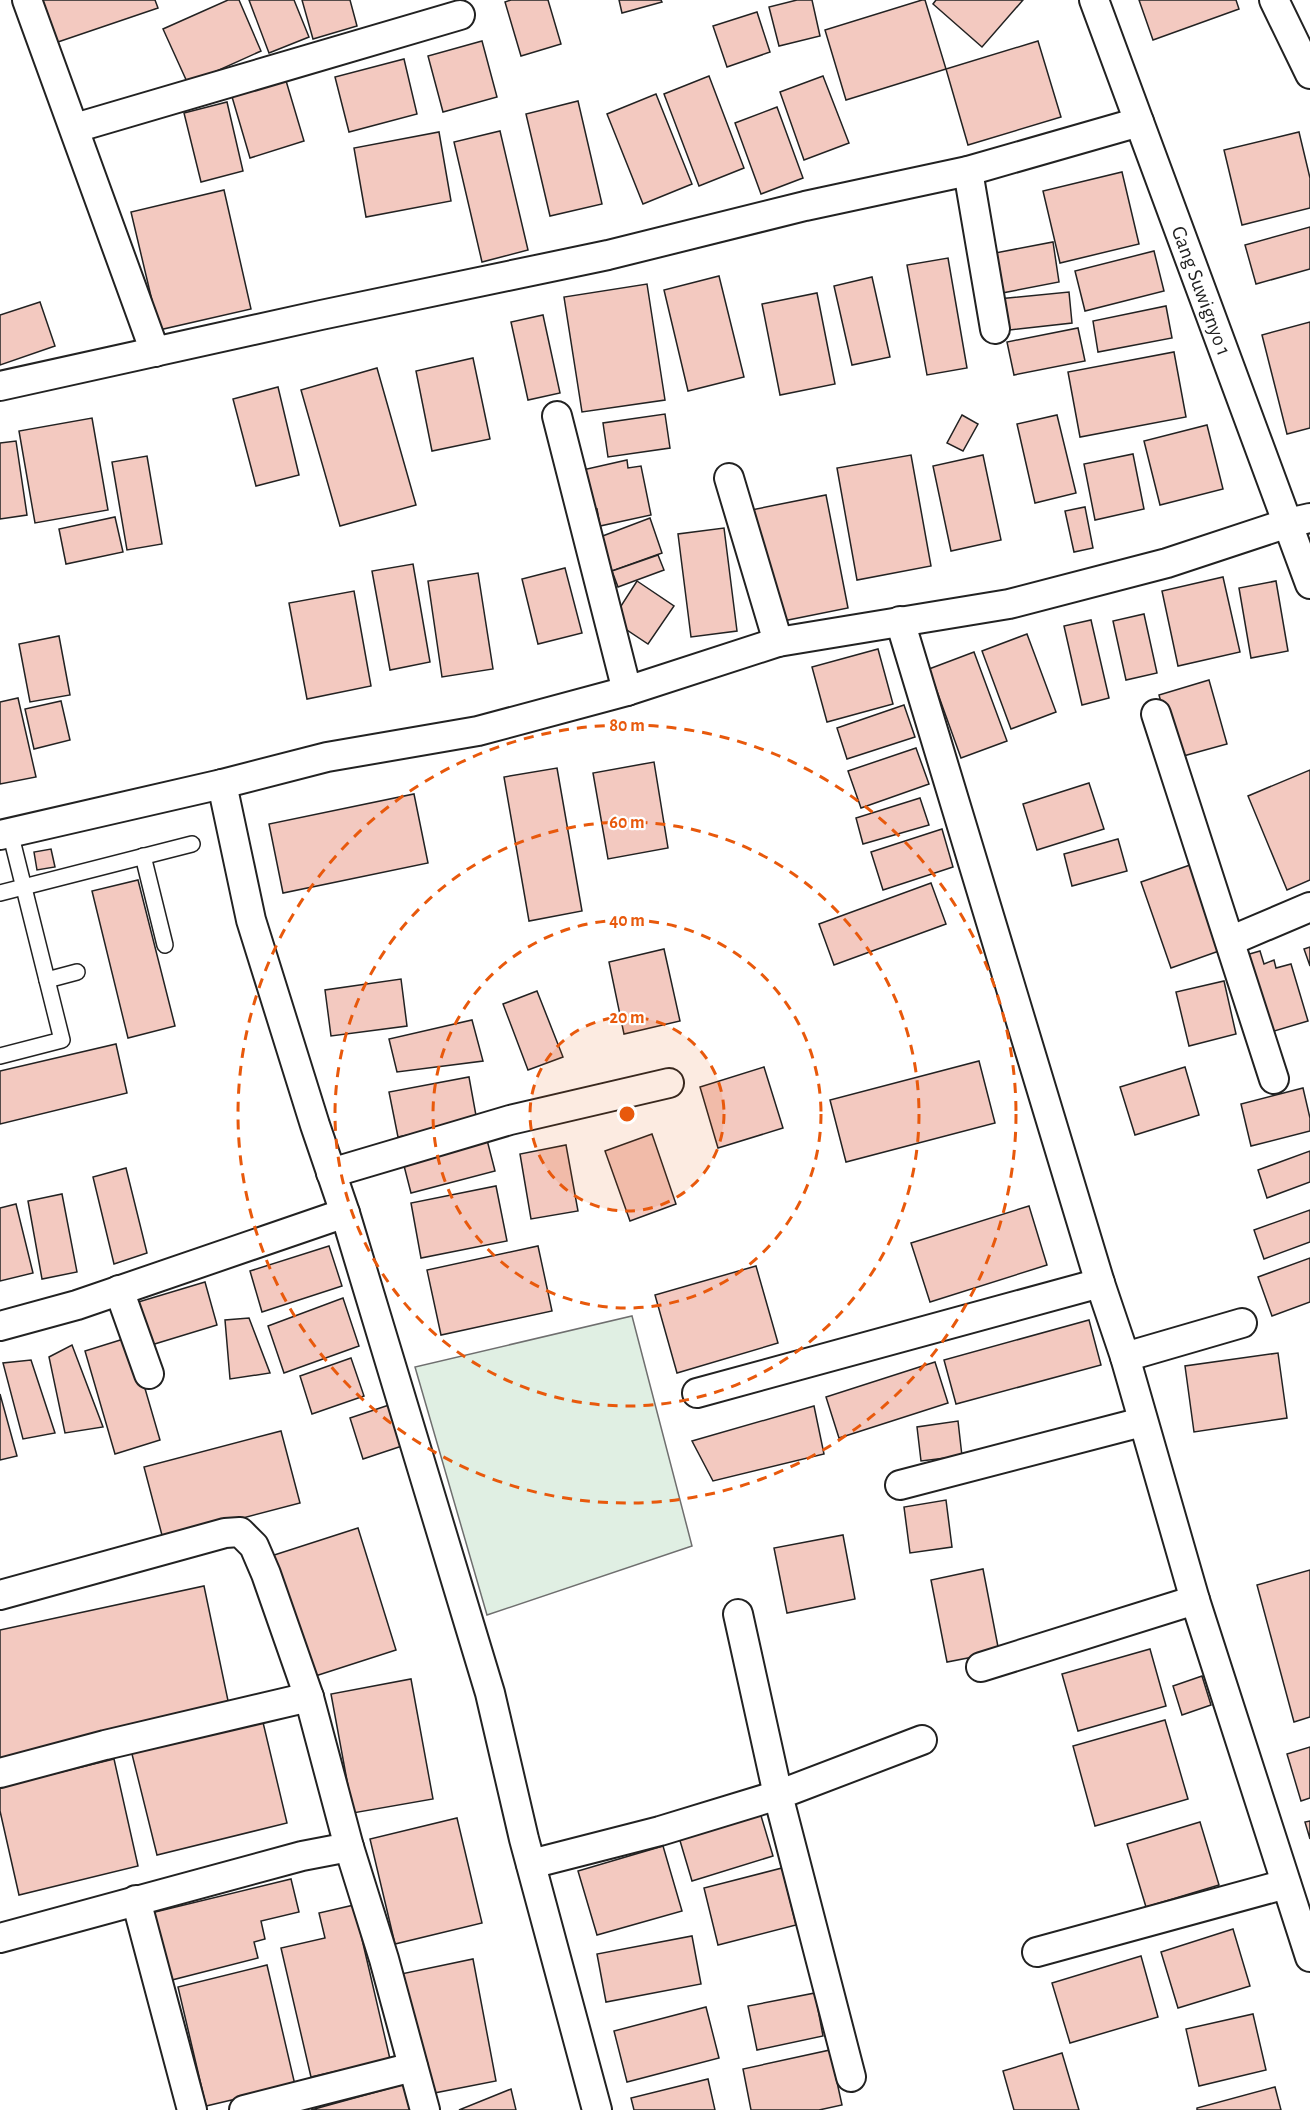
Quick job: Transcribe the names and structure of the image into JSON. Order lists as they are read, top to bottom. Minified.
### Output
{"streets":{"street":["Gang Suwignyo 1"]},"rings":["80 m","60 m","40 m","20 m"]}
